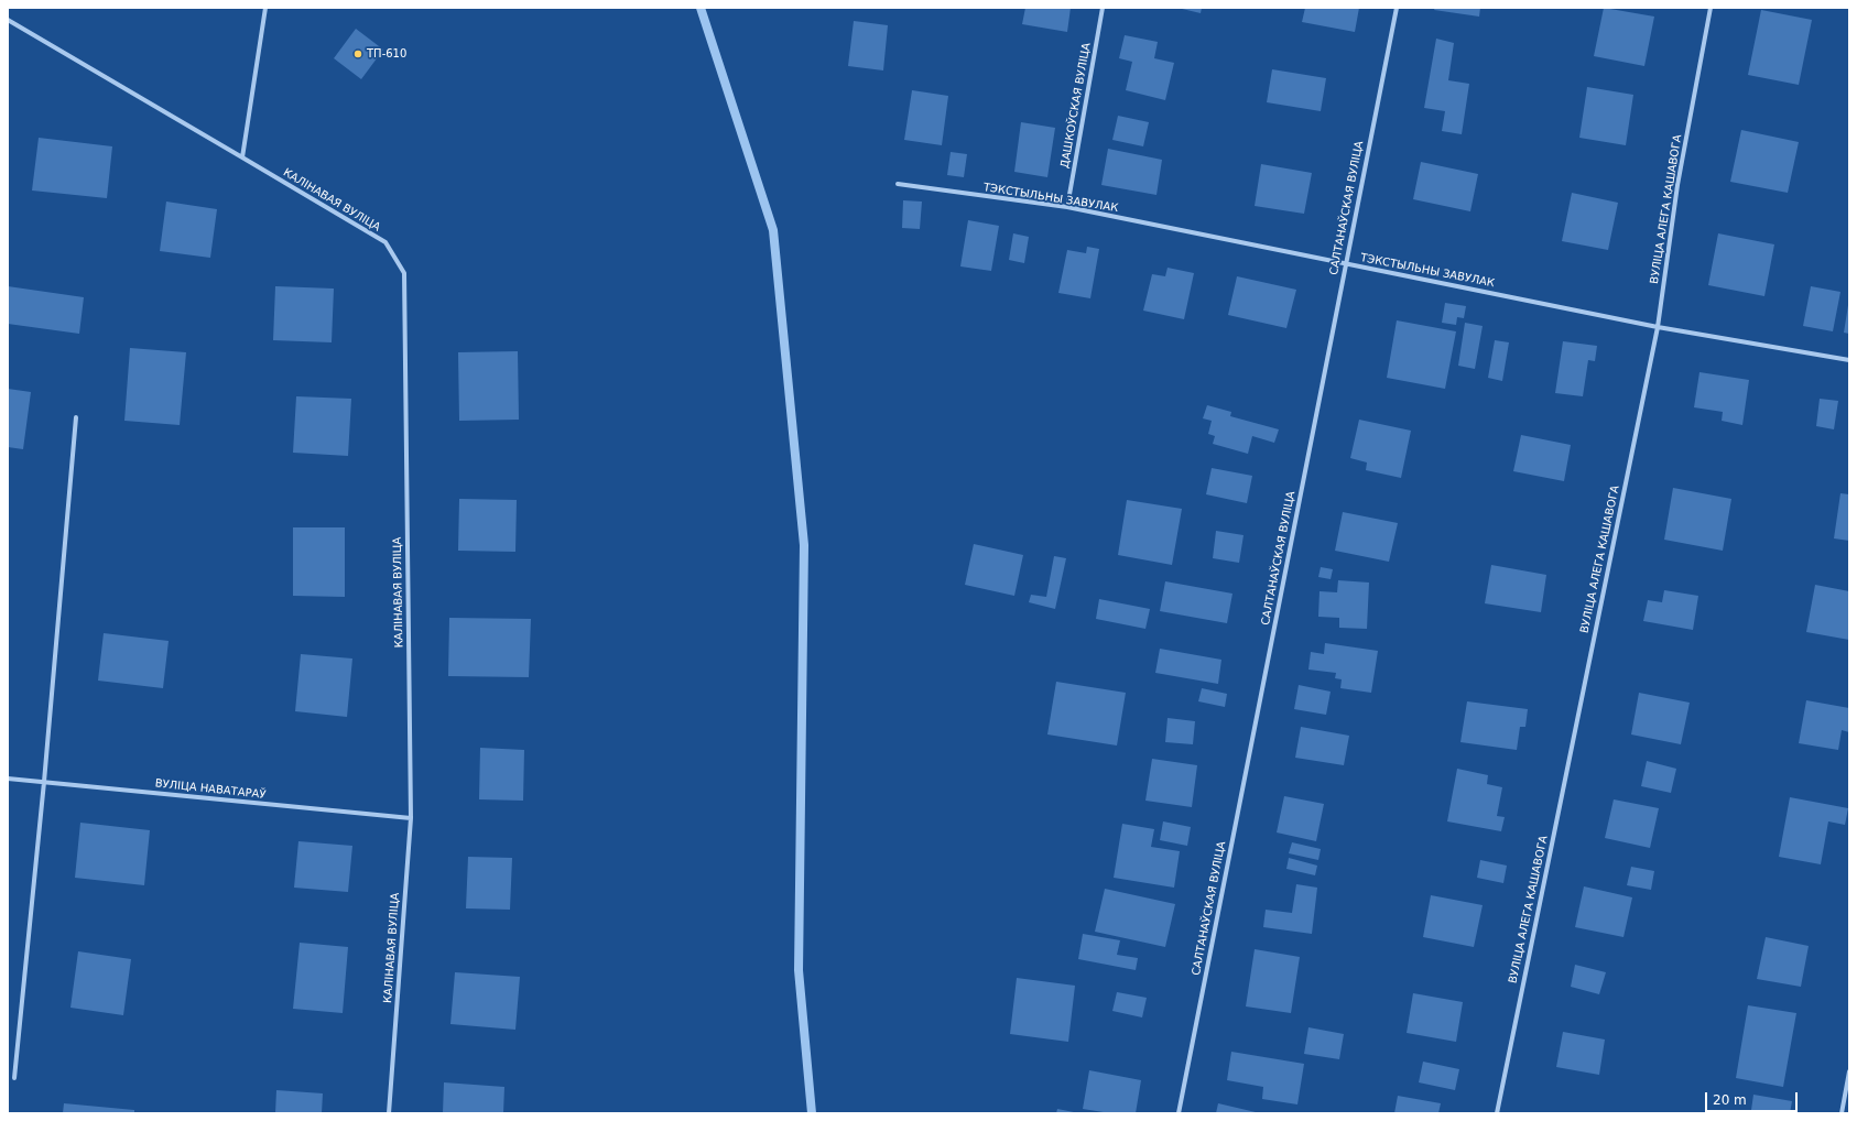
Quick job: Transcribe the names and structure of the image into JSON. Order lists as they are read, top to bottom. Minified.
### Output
{"streets":{"street":["ДАШКОЎСКАЯ ВУЛІЦА","ТЭКСТЫЛЬНЫ ЗАВУЛАК","КАЛІНАВАЯ ВУЛІЦА","САЛТАНАЎСКАЯ ВУЛІЦА","ВУЛІЦА АЛЕГА КАШАВОГА","ВУЛІЦА НАВАТАРАЎ"]},"crossings":[["ДАШКОЎСКАЯ ВУЛІЦА","ТЭКСТЫЛЬНЫ ЗАВУЛАК"],["ТЭКСТЫЛЬНЫ ЗАВУЛАК","САЛТАНАЎСКАЯ ВУЛІЦА"],["ТЭКСТЫЛЬНЫ ЗАВУЛАК","ВУЛІЦА АЛЕГА КАШАВОГА"],["КАЛІНАВАЯ ВУЛІЦА","ВУЛІЦА НАВАТАРАЎ"]],"places":["ТП-610"],"scale_bar":"20 m"}
